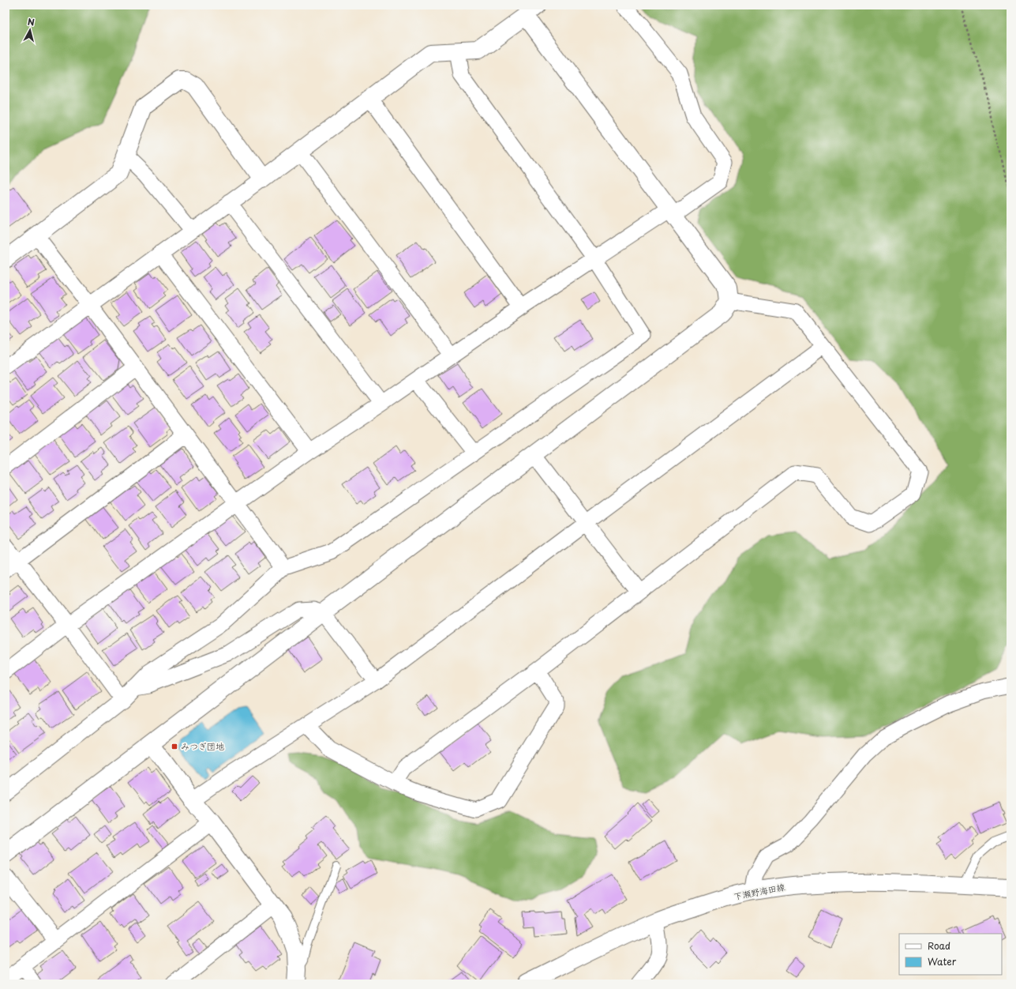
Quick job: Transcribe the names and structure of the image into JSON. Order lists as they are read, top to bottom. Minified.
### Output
{"streets":{"street":["下瀬野海田線"]},"places":{"transit":["みつぎ団地"]},"legend":["Road","Water"],"north":"top"}
